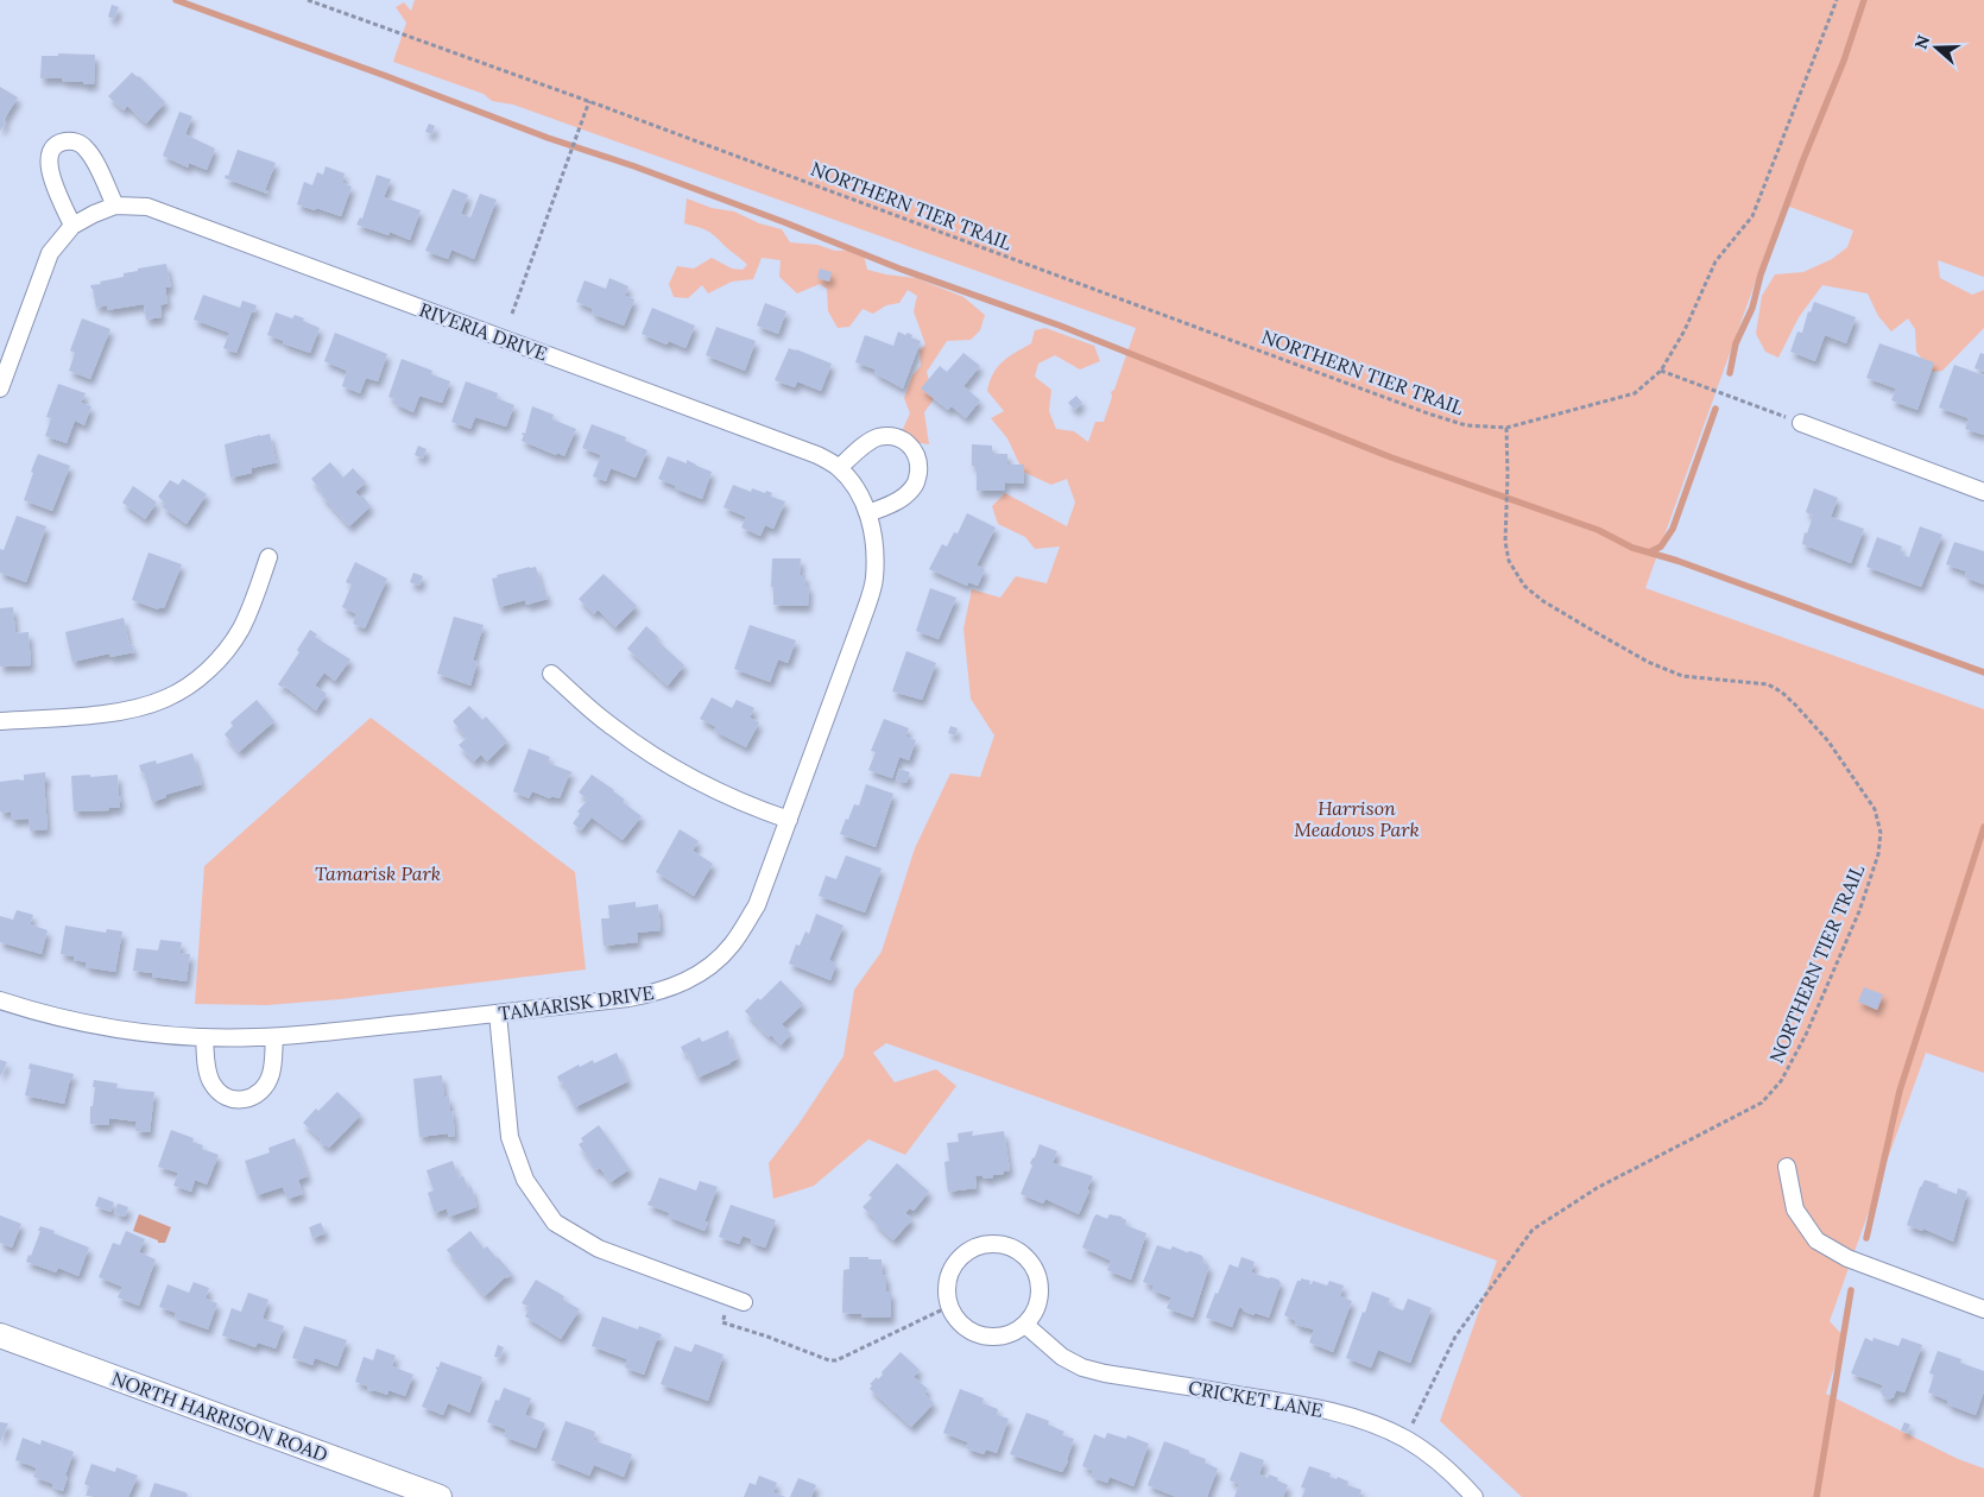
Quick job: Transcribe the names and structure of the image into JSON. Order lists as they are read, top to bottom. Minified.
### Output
{"streets":{"street":["RIVERIA DRIVE","TAMARISK DRIVE","CRICKET LANE","NORTH HARRISON ROAD"],"path":["NORTHERN TIER TRAIL"]},"crossings":[["NORTHERN TIER TRAIL","CRICKET LANE"],["RIVERIA DRIVE","TAMARISK DRIVE"]],"parks":["Harrison Meadows Park","Tamarisk Park"],"north":"left"}
